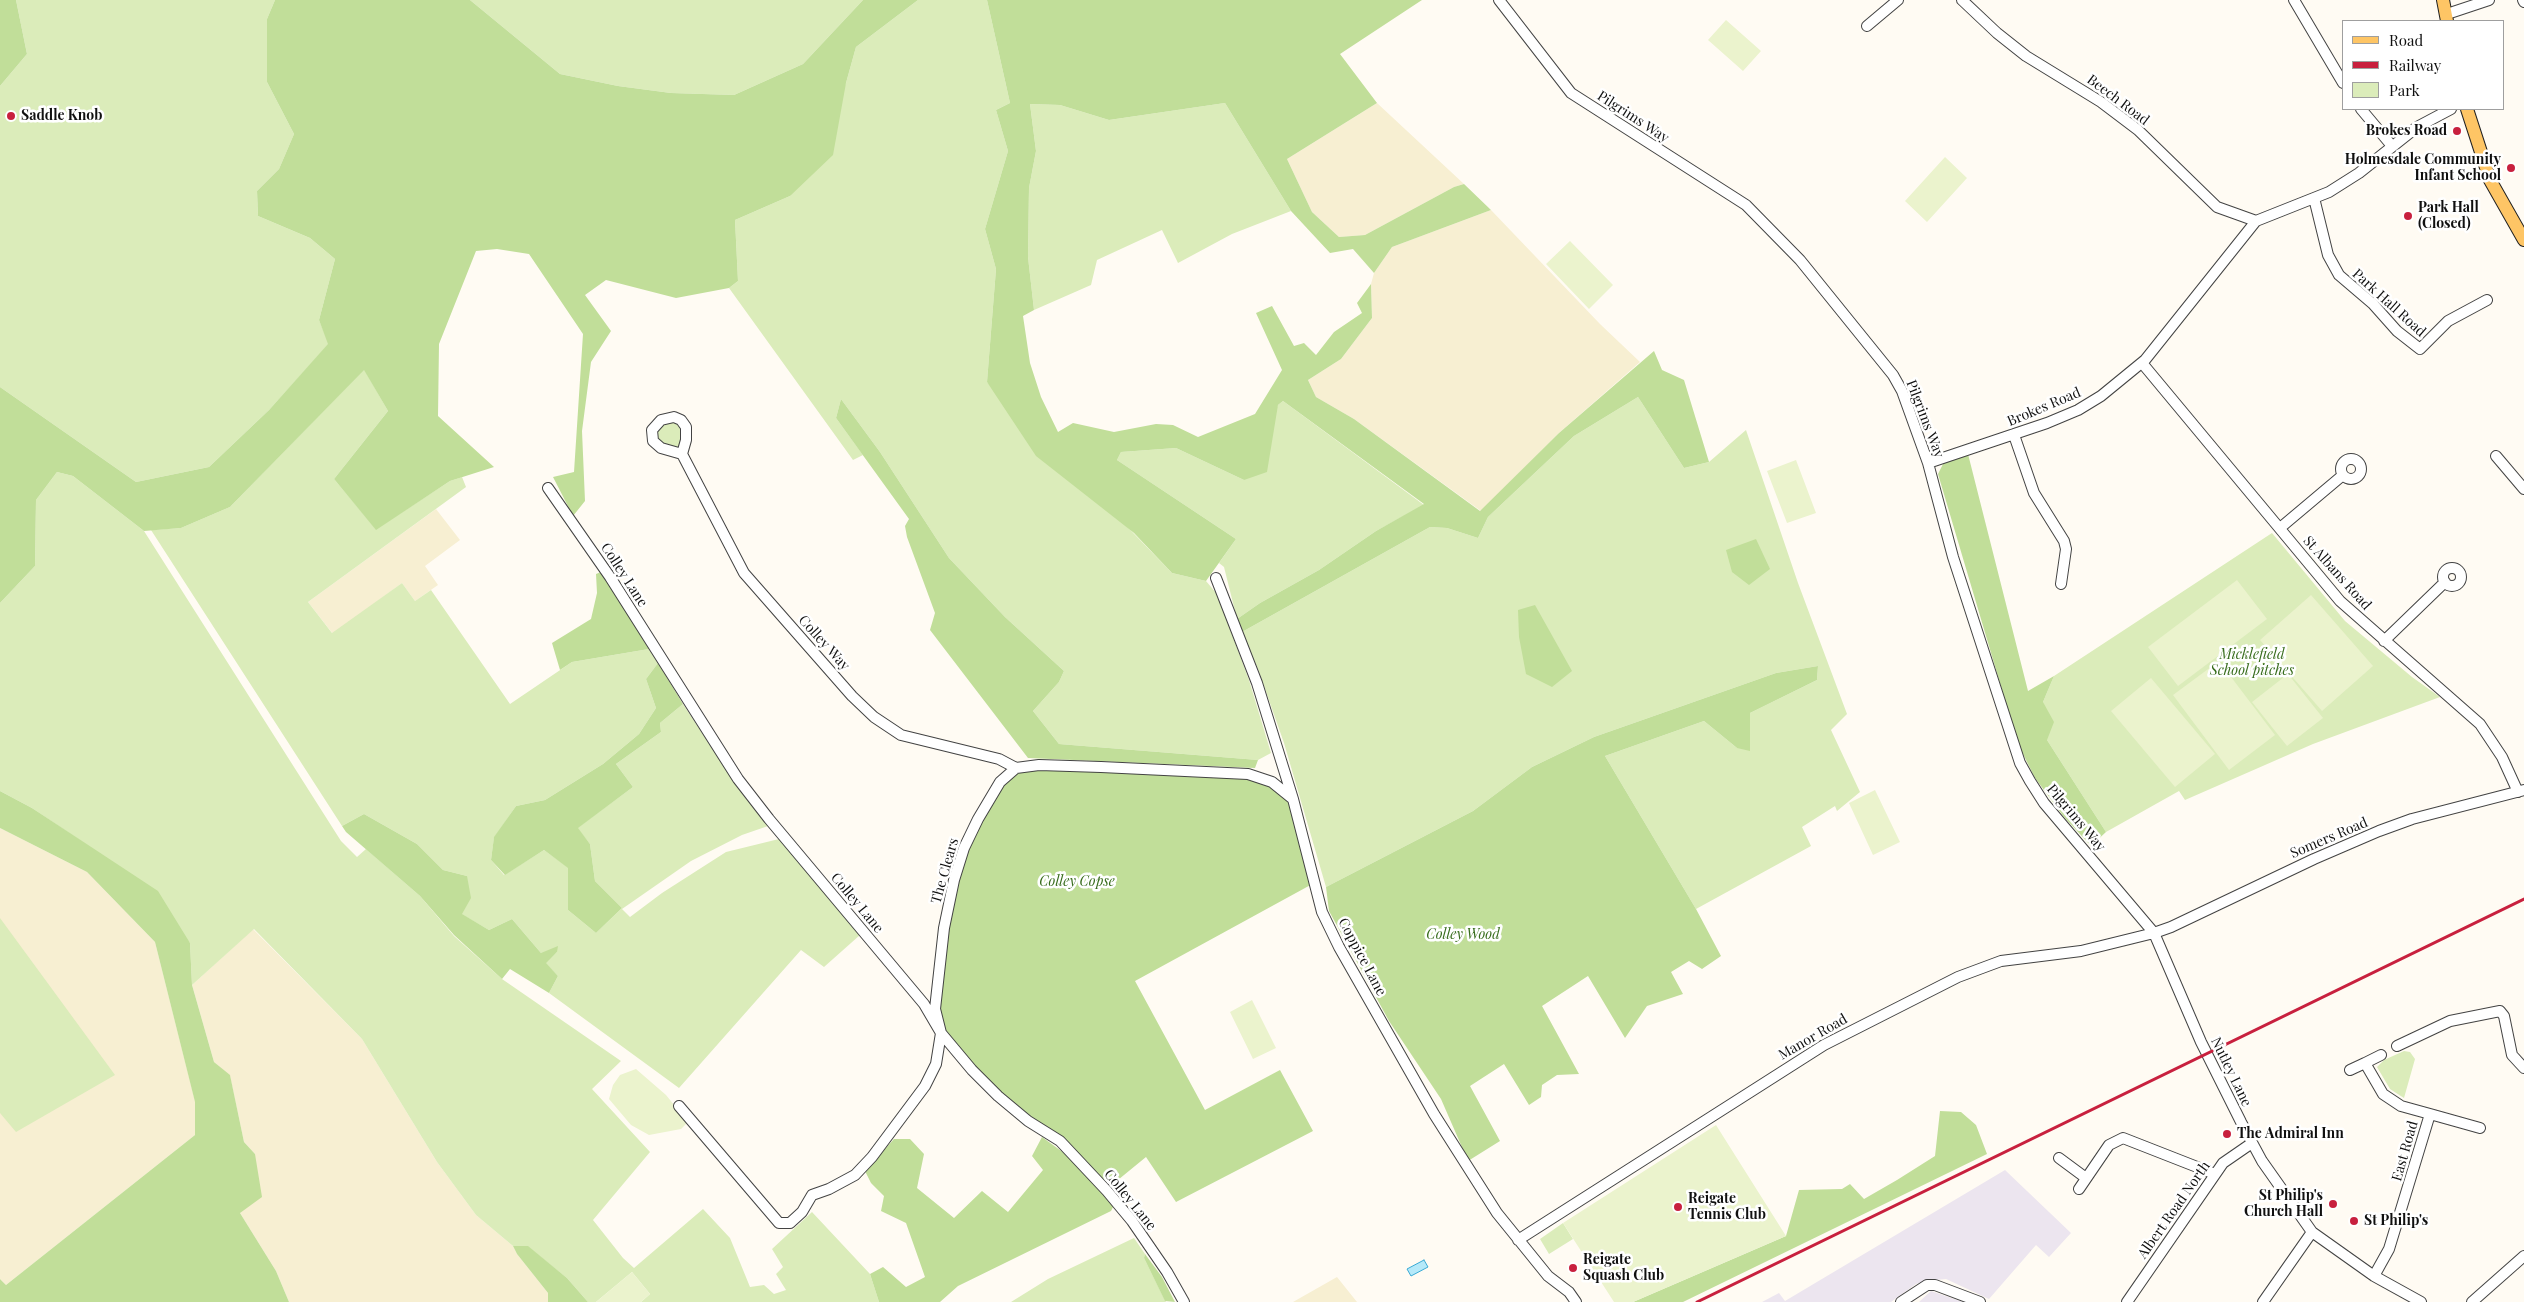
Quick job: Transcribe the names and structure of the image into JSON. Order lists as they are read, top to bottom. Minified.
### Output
{"streets":{"street":["Beech Road","Pilgrims Way","Park Hall Road","Brokes Road","St Albans Road","Colley Lane","Colley Way","Somers Road","The Clears","Coppice Lane","Manor Road","Nutley Lane","East Road","Albert Road North"]},"crossings":[["Beech Road","Brokes Road"],["Pilgrims Way","Brokes Road"],["Pilgrims Way","Somers Road"],["Pilgrims Way","Manor Road"],["Pilgrims Way","Nutley Lane"],["Park Hall Road","Brokes Road"],["Brokes Road","St Albans Road"],["St Albans Road","Somers Road"],["Colley Lane","The Clears"],["Colley Way","The Clears"],["Somers Road","Manor Road"],["Somers Road","Nutley Lane"],["Coppice Lane","Manor Road"],["Manor Road","Nutley Lane"],["Nutley Lane","East Road"],["Nutley Lane","Albert Road North"]],"parks":["Micklefield School pitches","Colley Copse","Colley Wood"],"places":["Saddle Knob","Brokes Road","Holmesdale Community Infant School","Park Hall (Closed)","The Admiral Inn","St Philip's Church Hall","Reigate Tennis Club","St Philip's","Reigate Squash Club"],"legend":["Road","Railway","Park"]}
